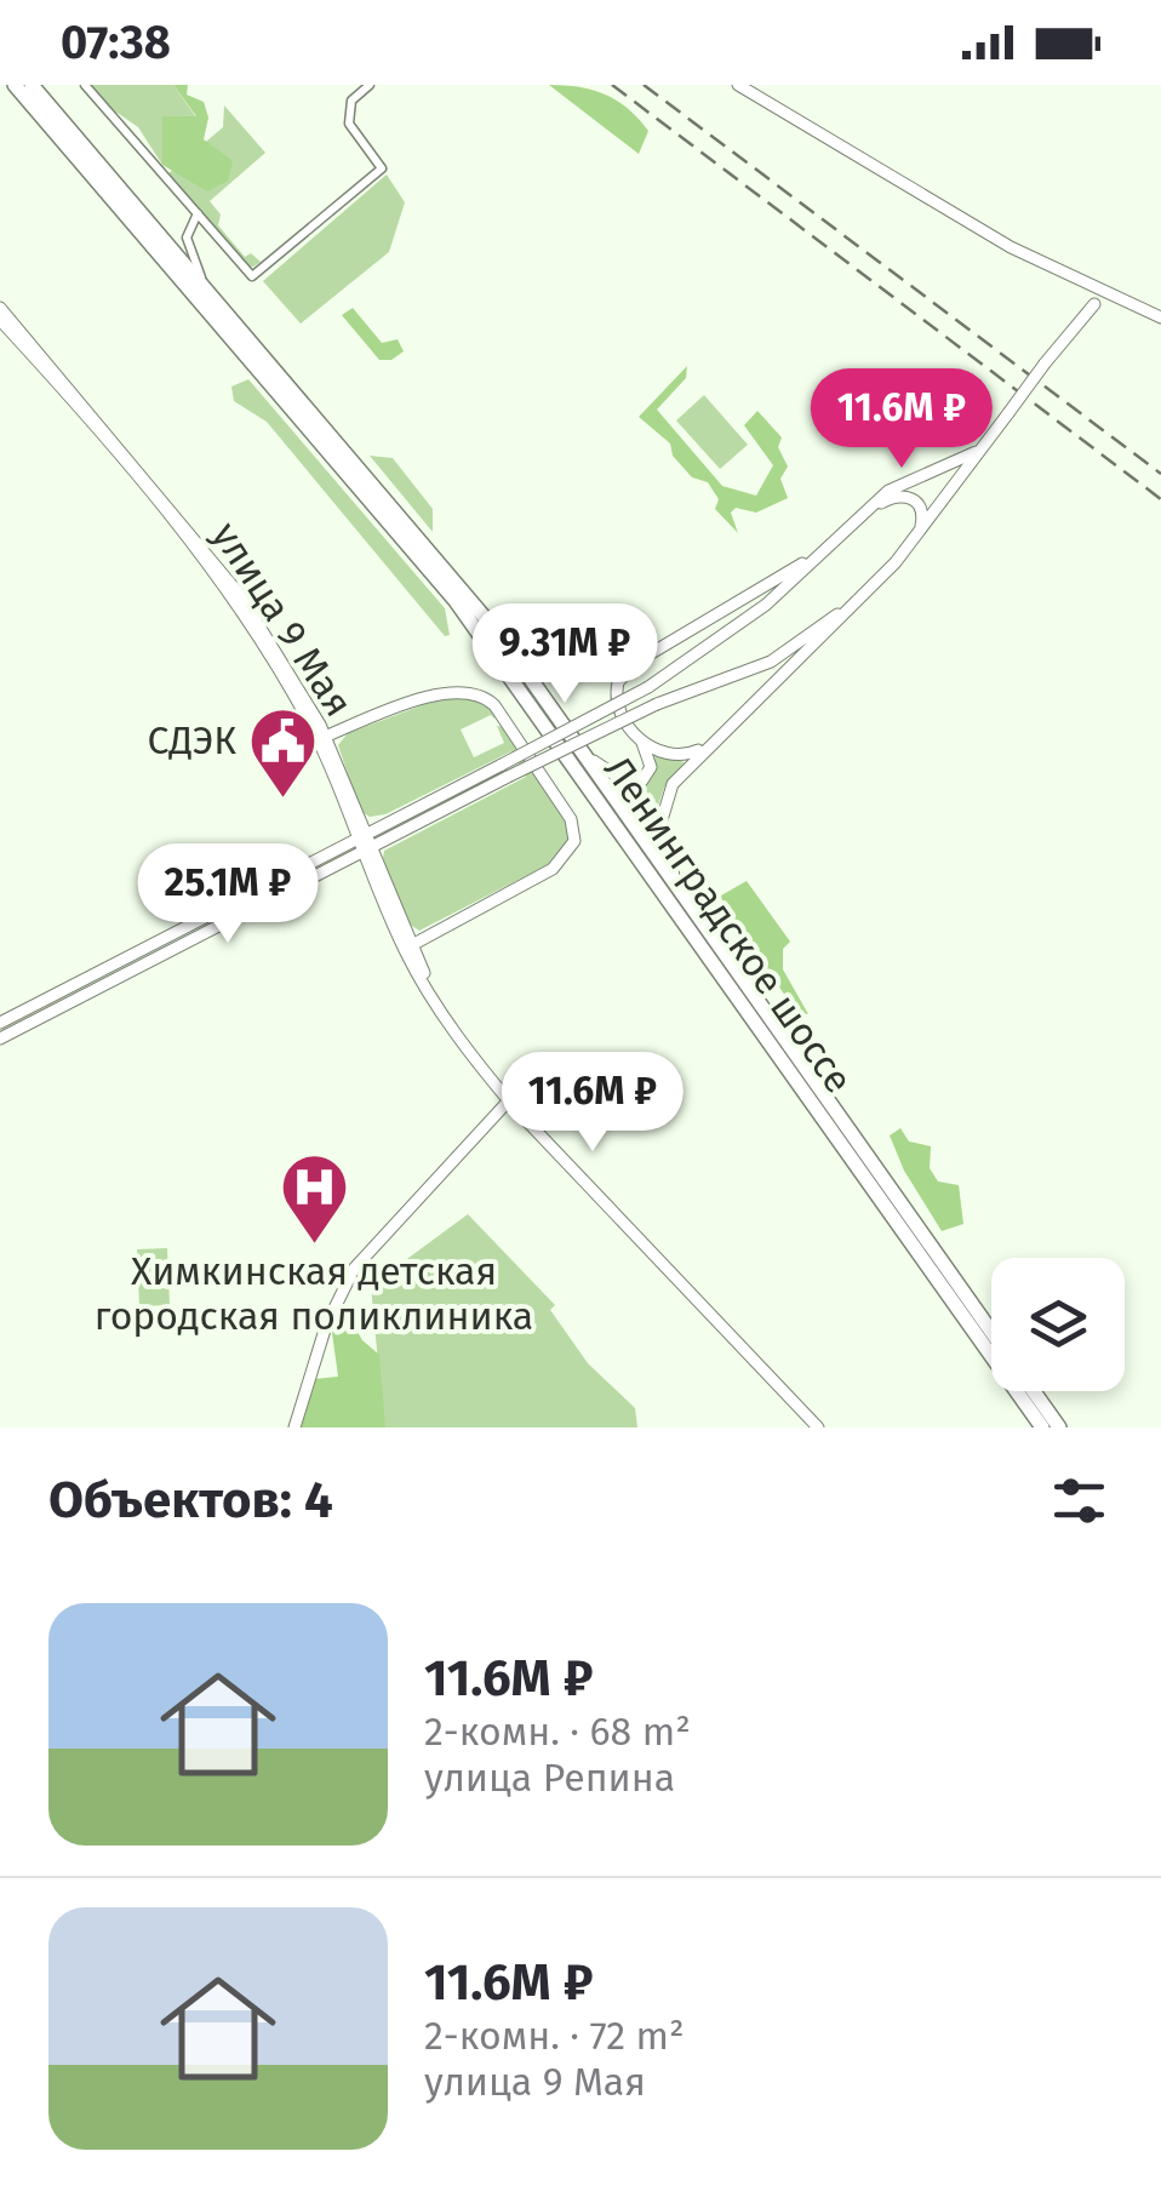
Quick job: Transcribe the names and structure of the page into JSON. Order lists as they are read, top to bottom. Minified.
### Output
{"streets":{"highway":["Ленинградское шоссе"],"street":["улица 9 Мая"]},"places":{"public building":["СДЭК"],"hospital":["Химкинская детская городская поликлиника"]},"page":{"status":"07:38","price":["11.6M ₽","9.31M ₽","25.1M ₽","11.6M ₽"],"heading":"Объектов: 4","list":[{"name":"11.6M ₽","note":"2-комн. · 68 m² · улица Репина"},{"name":"11.6M ₽","note":"2-комн. · 72 m² · улица 9 Мая"}]}}
